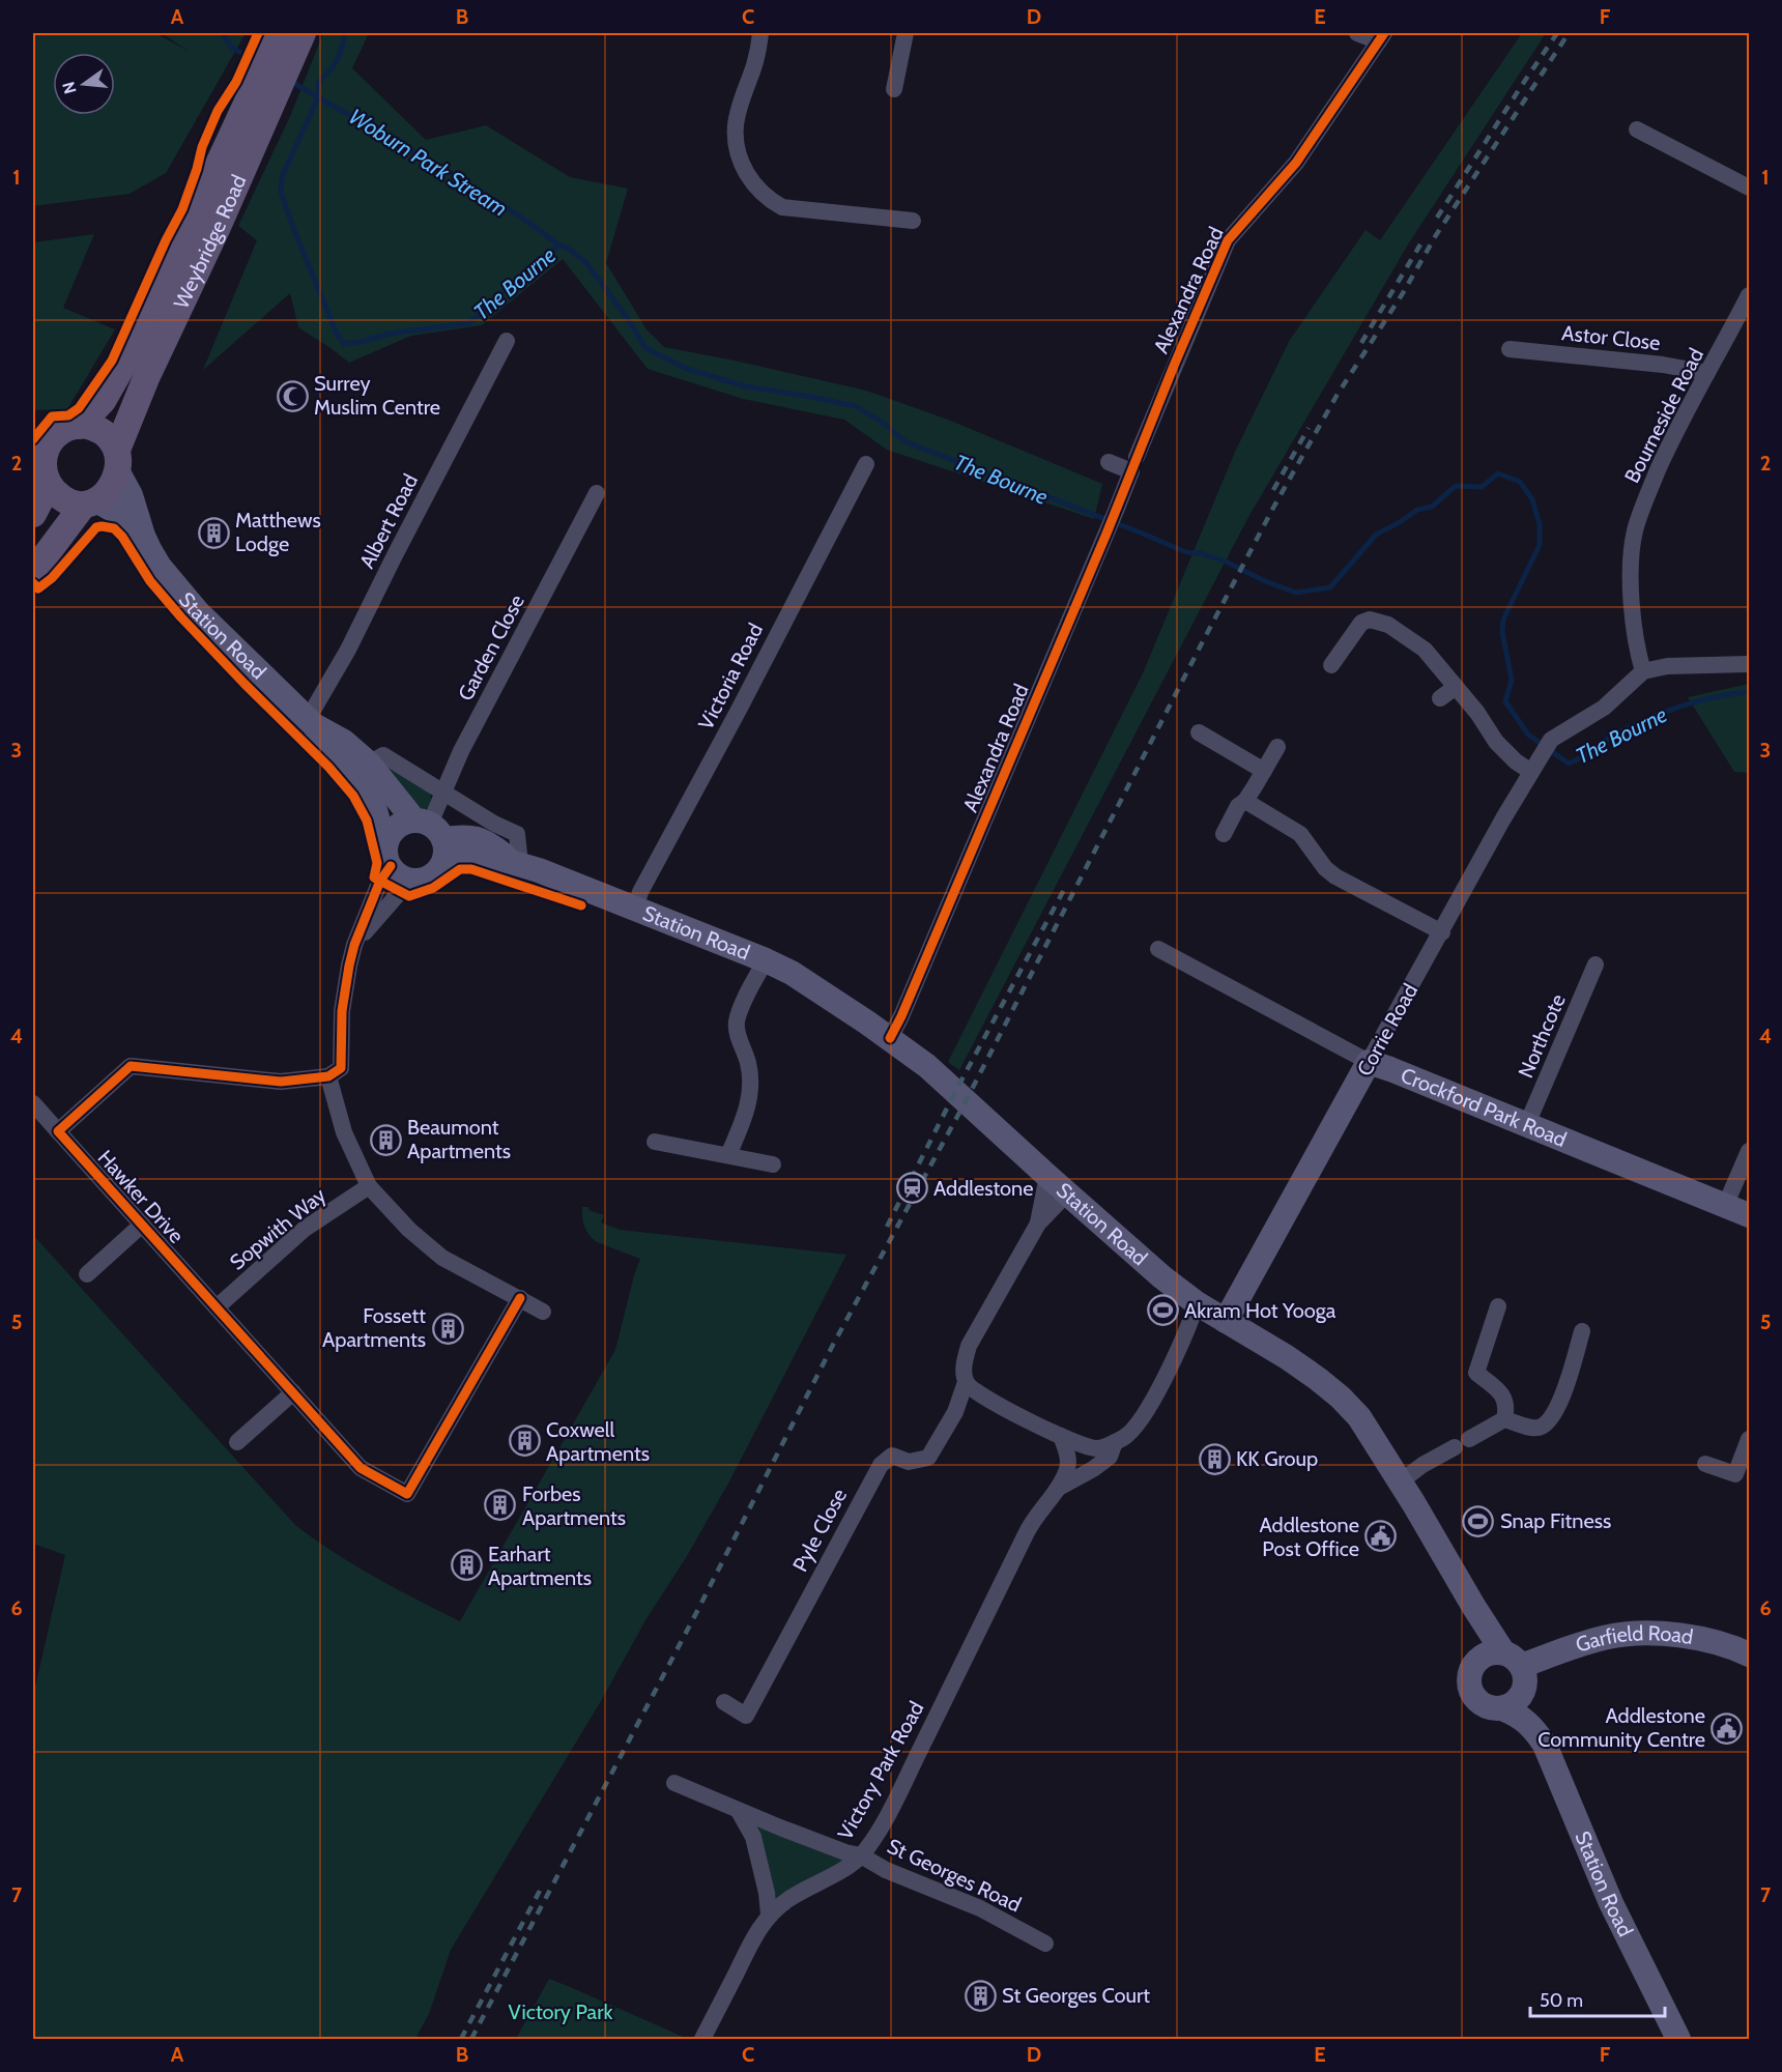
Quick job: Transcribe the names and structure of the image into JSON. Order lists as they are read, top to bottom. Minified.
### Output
{"streets":{"main road":["Weybridge Road","Station Road","Corrie Road","Crockford Park Road","Garfield Road"],"street":["Alexandra Road","Astor Close","Bourneside Road","Albert Road","Garden Close","Victoria Road","Northcote","Hawker Drive","Sopwith Way","Pyle Close","Victory Park Road","St Georges Road"]},"crossings":[["Weybridge Road","Station Road"],["Alexandra Road","Station Road"],["Astor Close","Bourneside Road"],["Bourneside Road","Corrie Road"],["Albert Road","Station Road"],["Station Road","Garden Close"],["Station Road","Victoria Road"],["Station Road","Corrie Road"],["Station Road","Garfield Road"],["Station Road","Victory Park Road"],["Corrie Road","Crockford Park Road"],["Northcote","Crockford Park Road"],["Hawker Drive","Sopwith Way"],["Victory Park Road","St Georges Road"]],"water":["Woburn Park Stream","The Bourne"],"parks":["Victory Park"],"places":{"mosque":["Surrey Muslim Centre"],"building":["Matthews Lodge","Beaumont Apartments","Fossett Apartments","Coxwell Apartments","KK Group","Forbes Apartments","Earhart Apartments","St Georges Court"],"station":["Addlestone"],"sports":["Akram Hot Yooga","Snap Fitness"],"public building":["Addlestone Post Office","Addlestone Community Centre"]},"scale_bar":"50 m","north":"left","grid":{"columns":["A","B","C","D","E","F"],"rows":["1","2","3","4","5","6","7"]}}
